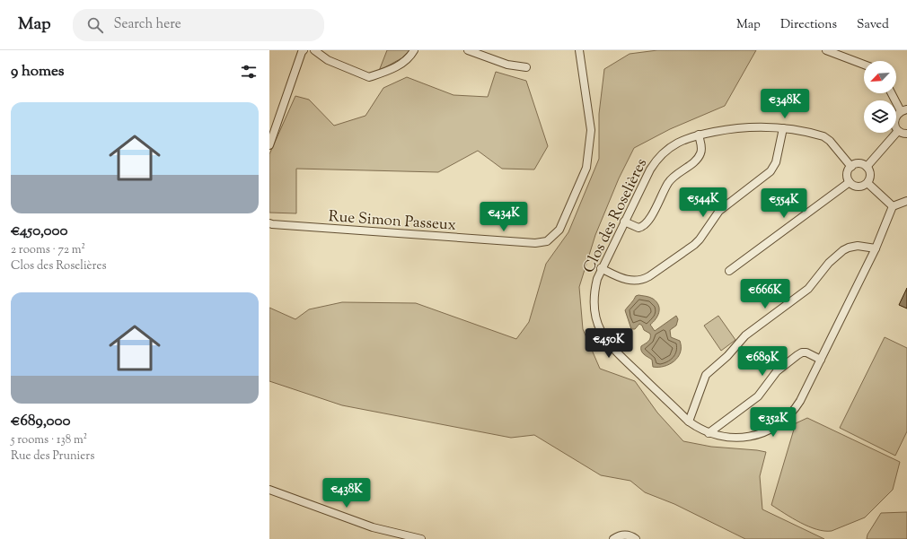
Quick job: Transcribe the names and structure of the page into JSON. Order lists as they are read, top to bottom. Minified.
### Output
{"streets":{"street":["Clos des Roselières","Rue Simon Passeux"]},"north":"bottom left","page":{"header":"Map","search":"Search here","nav":["Map","Directions","Saved"],"heading":"9 homes","price":["€348K","€544K","€554K","€434K","€666K","€450K","€689K","€352K","€438K"],"list":[{"name":"€450,000","note":"2 rooms · 72 m² · Clos des Roselières"},{"name":"€689,000","note":"5 rooms · 138 m² · Rue des Pruniers"}]}}
